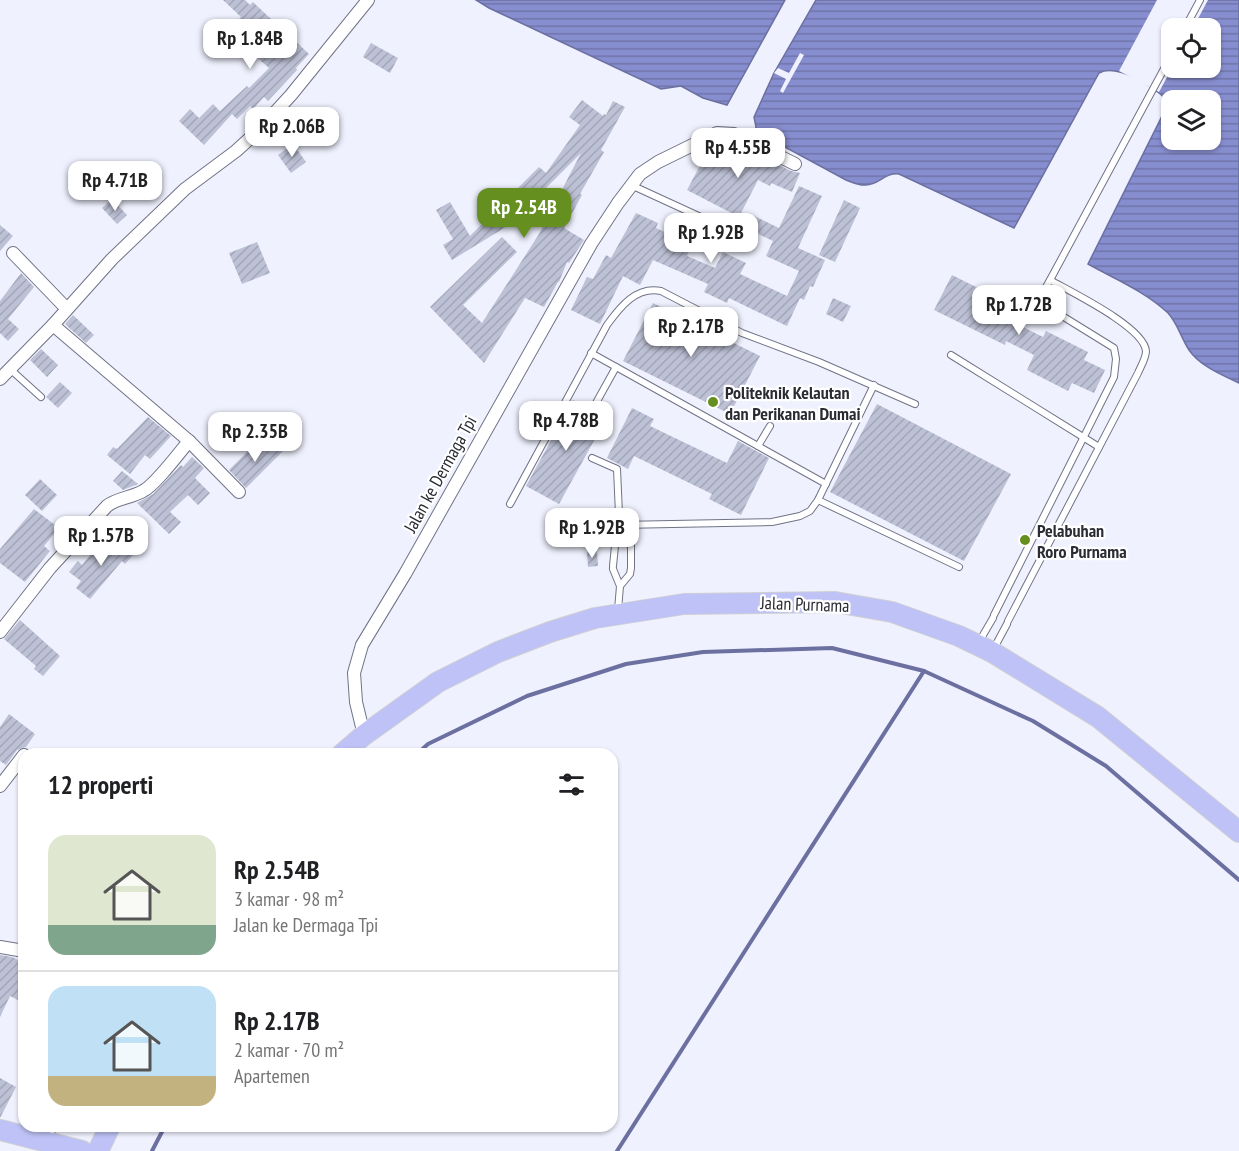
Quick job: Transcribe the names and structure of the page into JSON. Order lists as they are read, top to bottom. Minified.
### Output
{"streets":{"main road":["Jalan Purnama"],"street":["Jalan ke Dermaga Tpi"]},"crossings":[["Jalan ke Dermaga Tpi","Jalan Purnama"]],"places":["Politeknik Kelautan dan Perikanan Dumai","Pelabuhan Roro Purnama"],"page":{"price":["Rp 1.84B","Rp 2.06B","Rp 4.55B","Rp 4.71B","Rp 2.54B","Rp 1.92B","Rp 1.72B","Rp 2.17B","Rp 4.78B","Rp 2.35B","Rp 1.92B","Rp 1.57B"],"heading":"12 properti","list":[{"name":"Rp 2.54B","note":"3 kamar · 98 m² · Jalan ke Dermaga Tpi"},{"name":"Rp 2.17B","note":"2 kamar · 70 m² · Apartemen"}]}}
